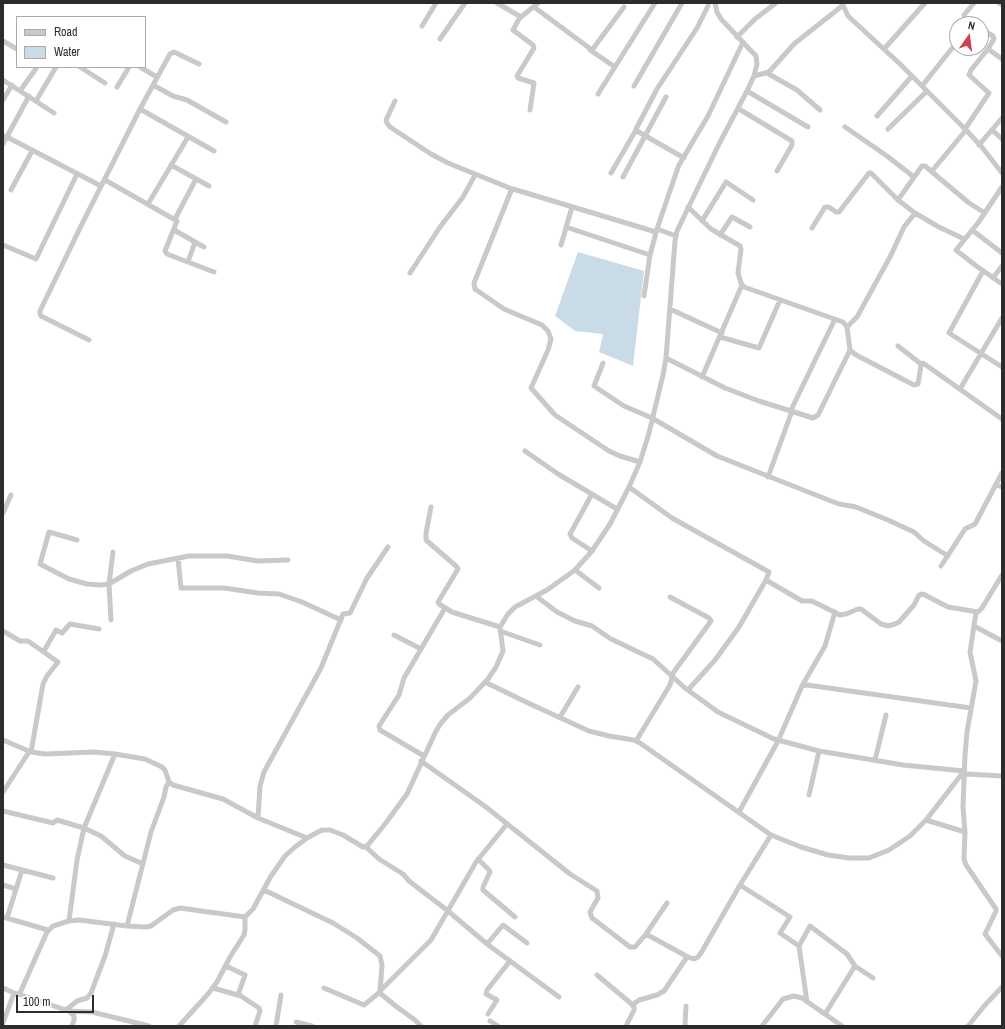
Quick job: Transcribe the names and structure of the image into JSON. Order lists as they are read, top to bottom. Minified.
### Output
{"legend":["Road","Water"],"scale_bar":"100 m","north":"top"}
